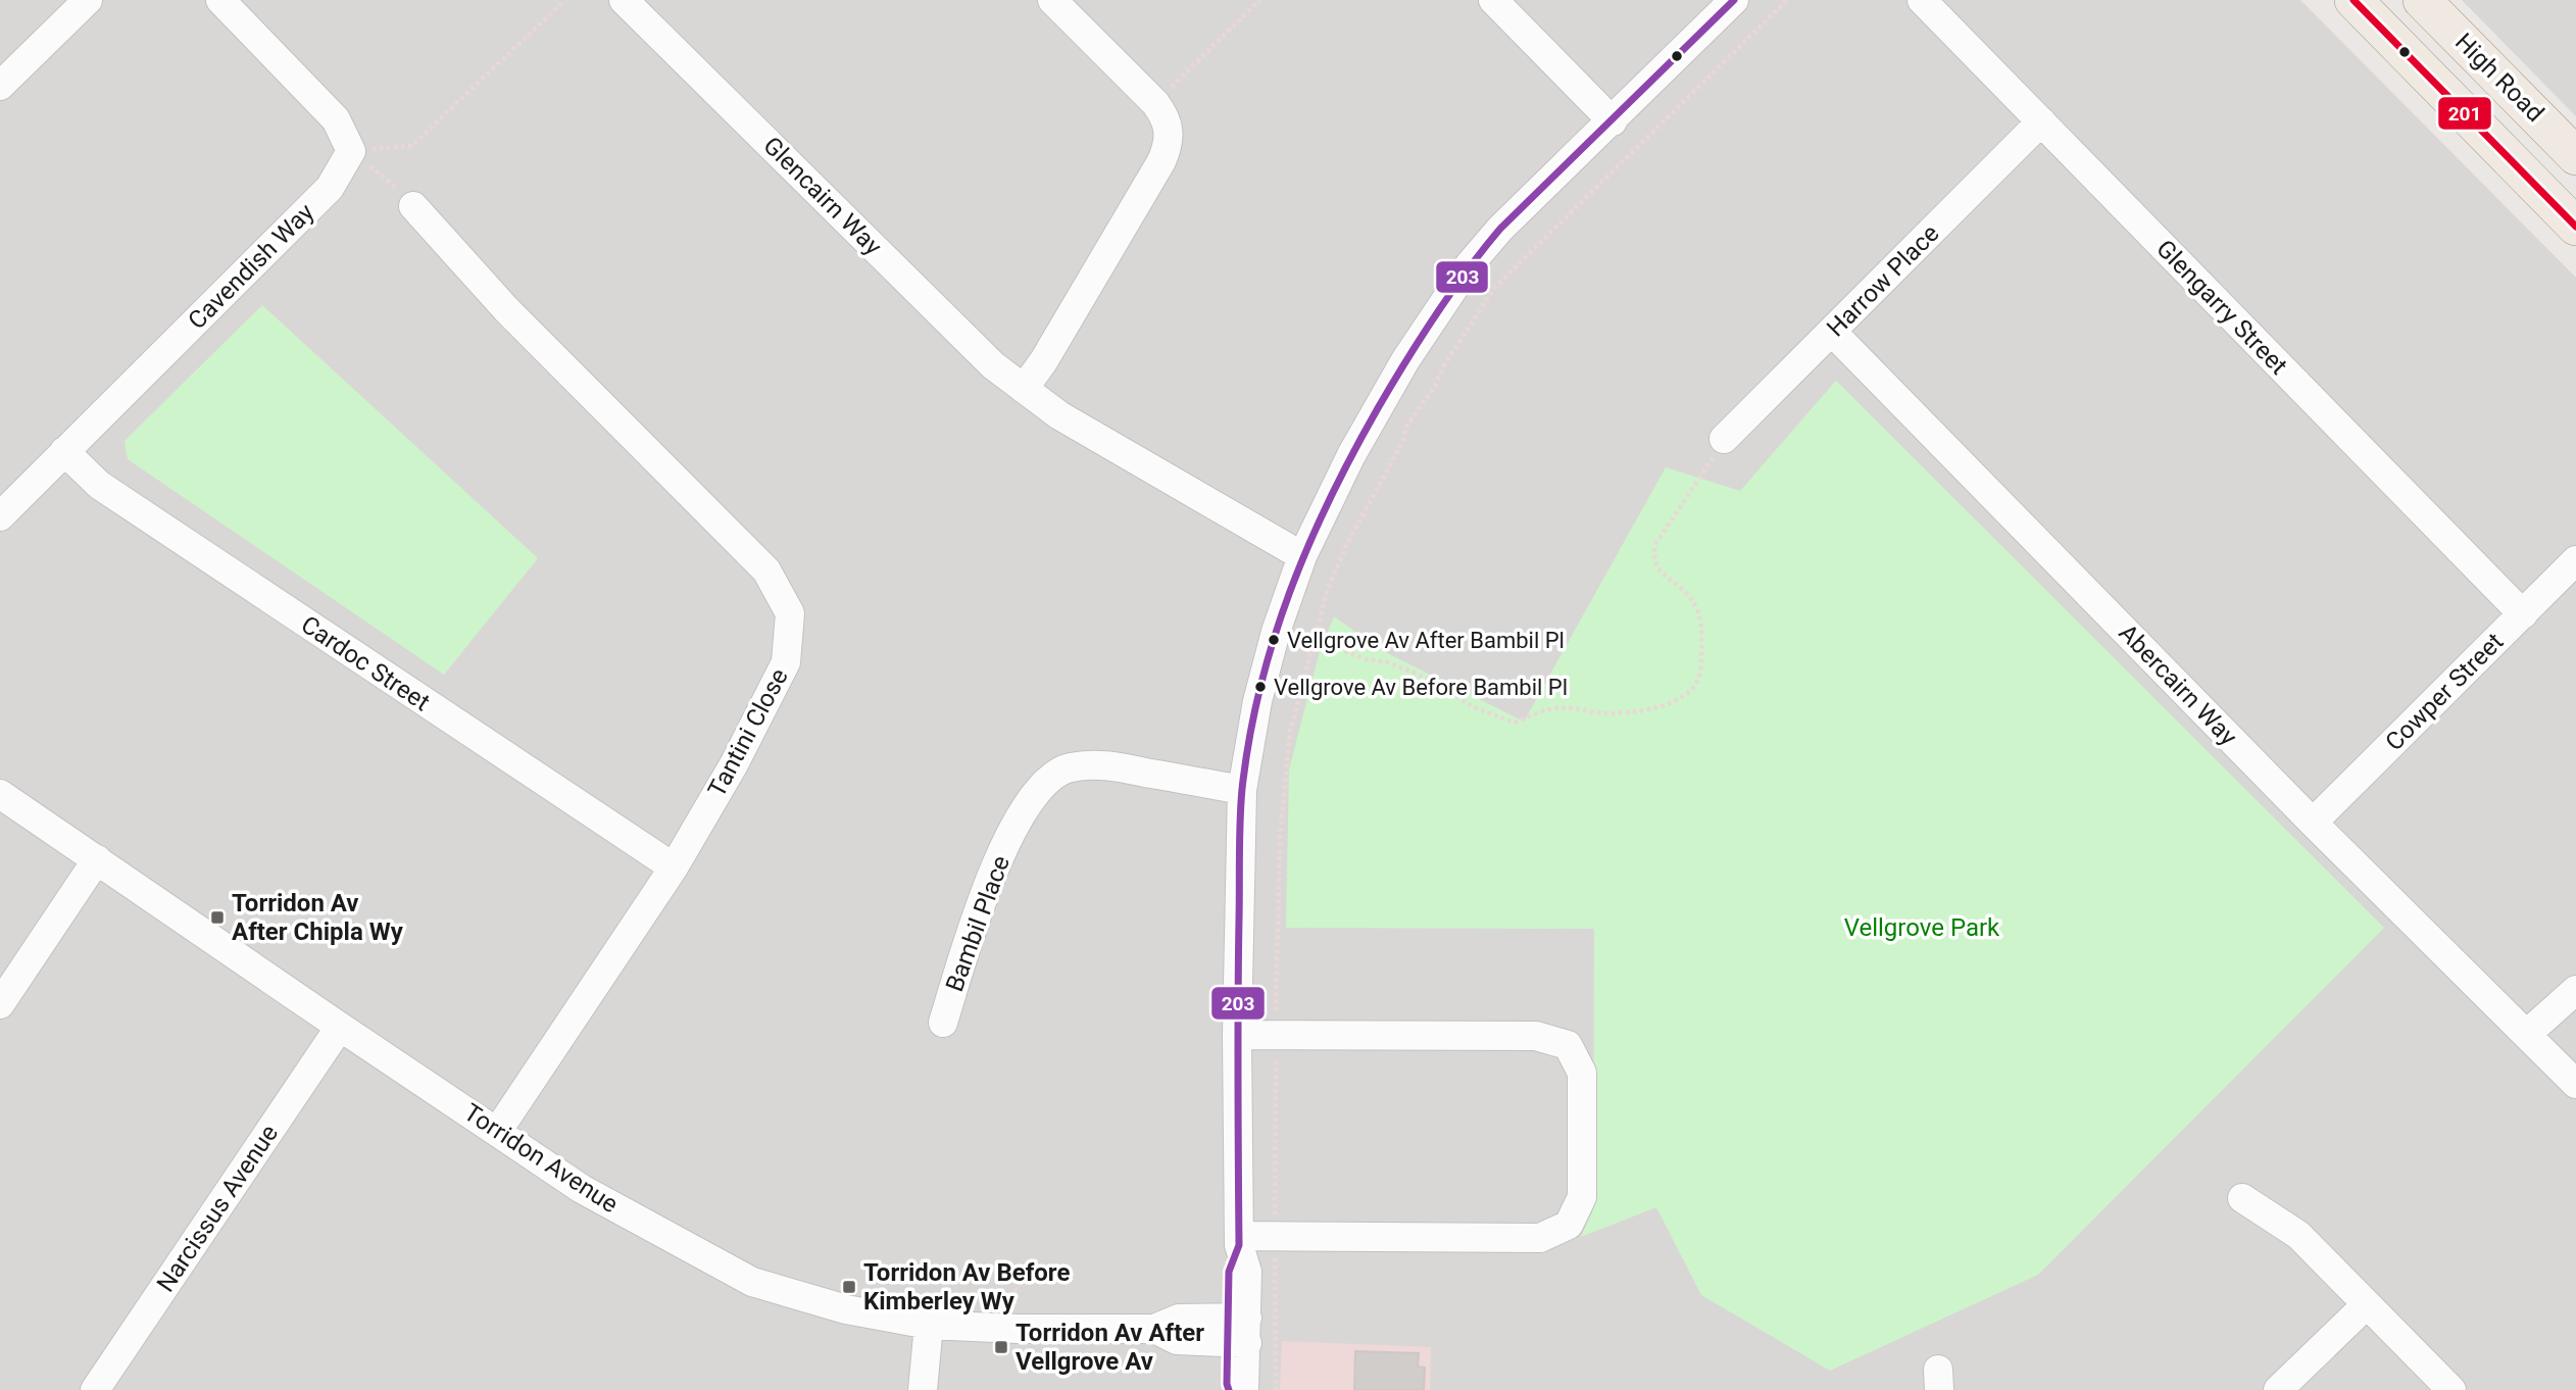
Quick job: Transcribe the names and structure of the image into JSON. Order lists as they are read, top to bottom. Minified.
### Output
{"streets":{"main road":["High Road"],"street":["Glencairn Way","Cavendish Way","Harrow Place","Glengarry Street","Cardoc Street","Abercairn Way","Cowper Street","Tantini Close","Bambil Place","Torridon Avenue","Narcissus Avenue"]},"crossings":[["Cavendish Way","Cardoc Street"],["Harrow Place","Glengarry Street"],["Harrow Place","Abercairn Way"],["Glengarry Street","Cowper Street"],["Cardoc Street","Tantini Close"],["Abercairn Way","Cowper Street"],["Tantini Close","Torridon Avenue"],["Torridon Avenue","Narcissus Avenue"]],"parks":["Vellgrove Park"],"places":{"other":["Vellgrove Av After Bambil Pl","Vellgrove Av Before Bambil Pl"],"transit":["Torridon Av After Chipla Wy","Torridon Av Before Kimberley Wy","Torridon Av After Vellgrove Av"]},"lines":["transit line 203","transit line 201"]}
